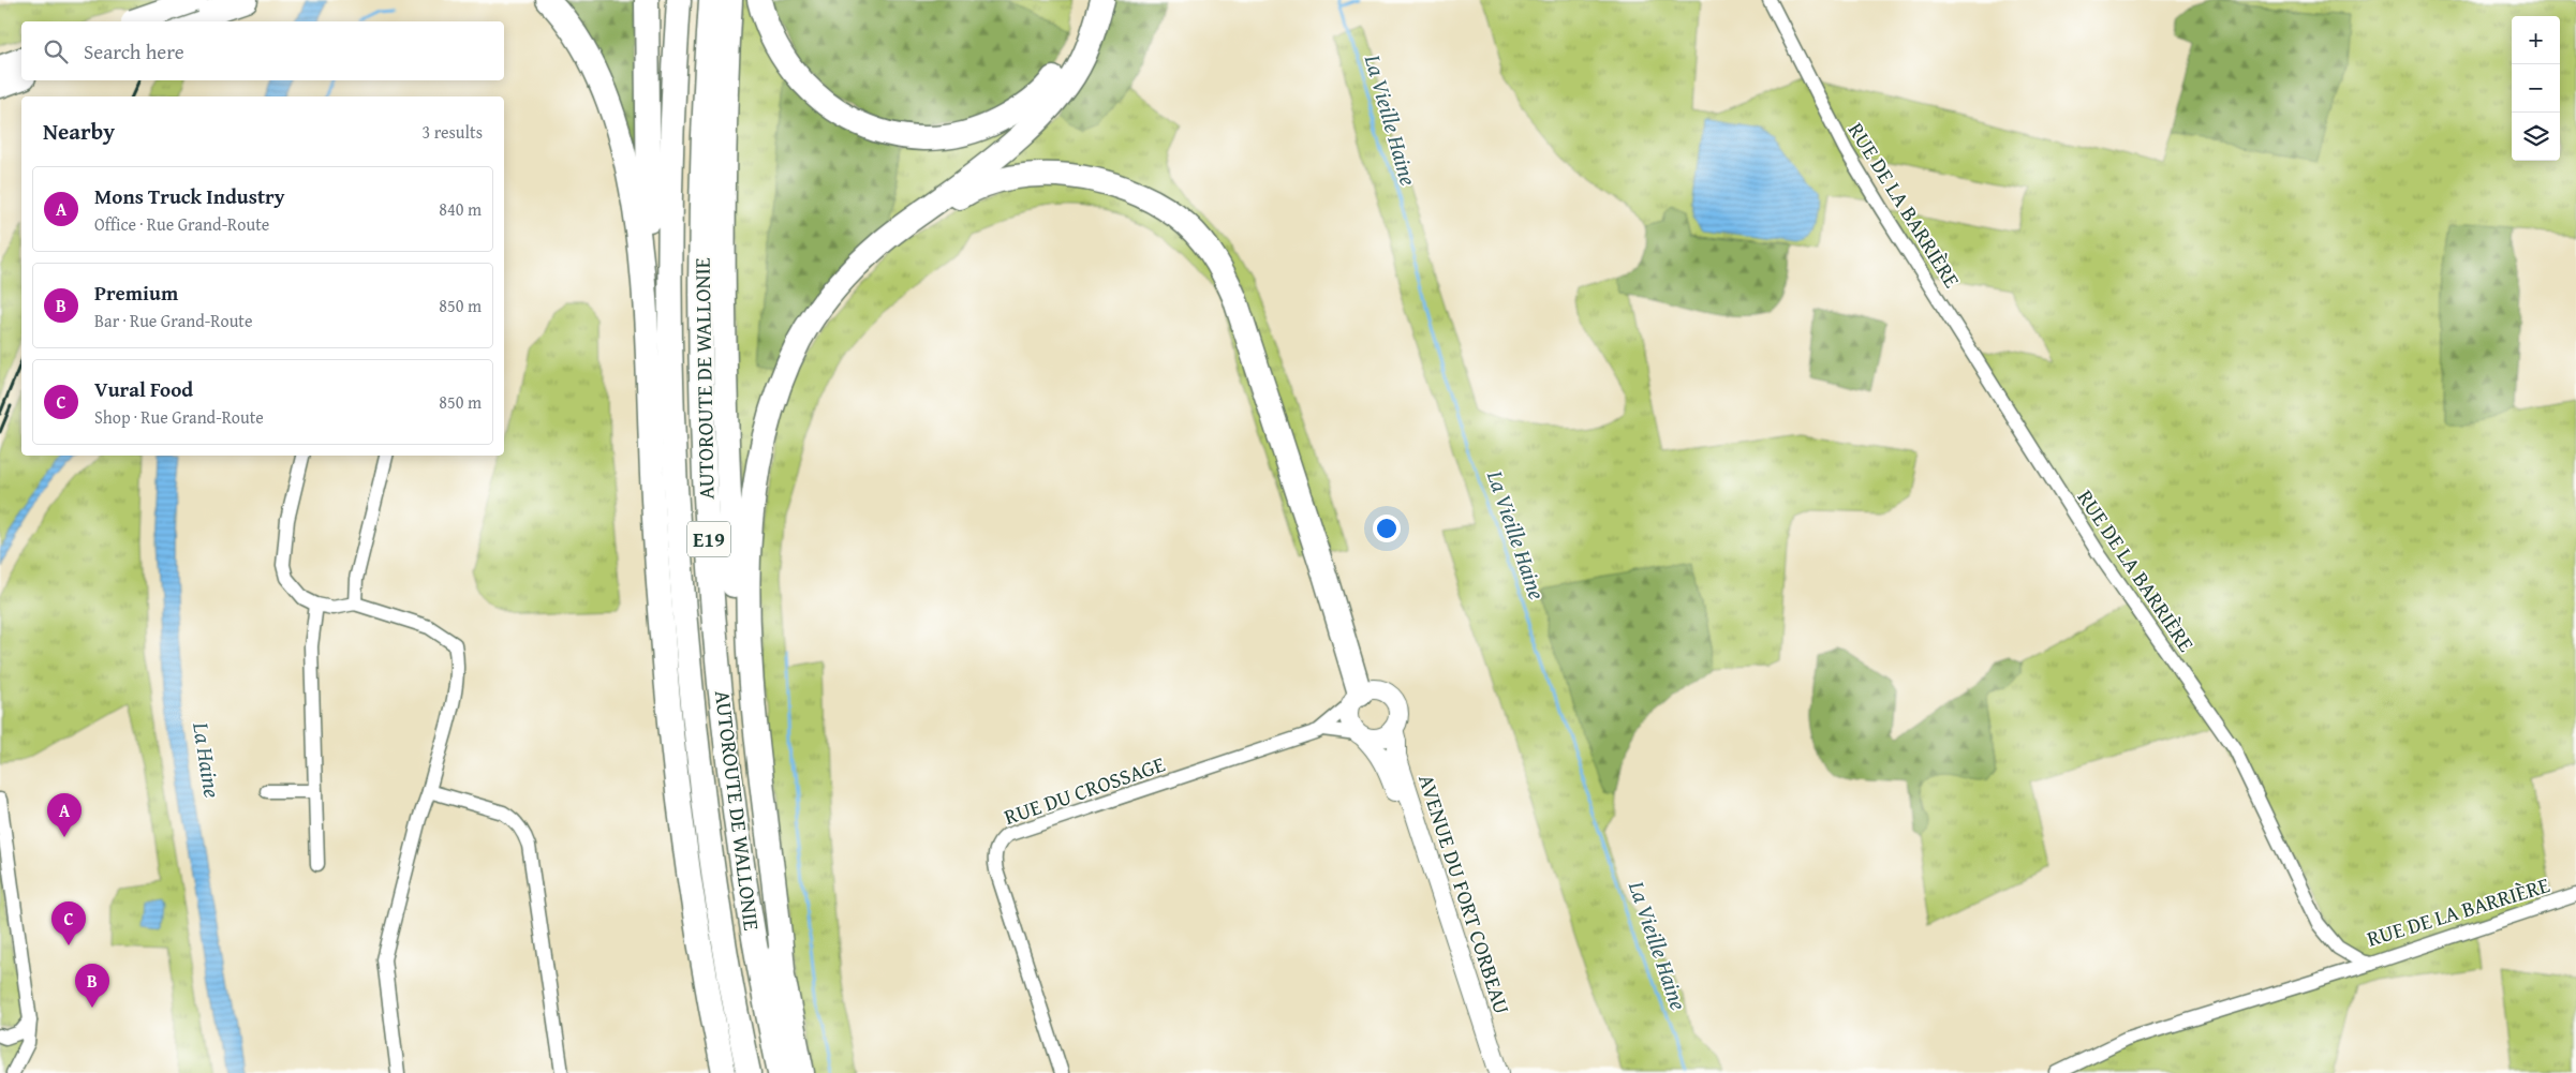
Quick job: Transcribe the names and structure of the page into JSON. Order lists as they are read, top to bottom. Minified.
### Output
{"streets":{"highway":["AUTOROUTE DE WALLONIE","E19"],"street":["RUE DE LA BARRIÈRE","RUE DU CROSSAGE","AVENUE DU FORT CORBEAU"]},"water":["La Vieille Haine","La Haine"],"page":{"map_buttons":["+","−"],"search":"Search here","heading":["Nearby","3 results"],"list":[{"mark":"A","name":"Mons Truck Industry","note":"Office · Rue Grand-Route","value":"840 m"},{"mark":"B","name":"Premium","note":"Bar · Rue Grand-Route","value":"850 m"},{"mark":"C","name":"Vural Food","note":"Shop · Rue Grand-Route","value":"850 m"}],"pins":["A","C","B"]}}
